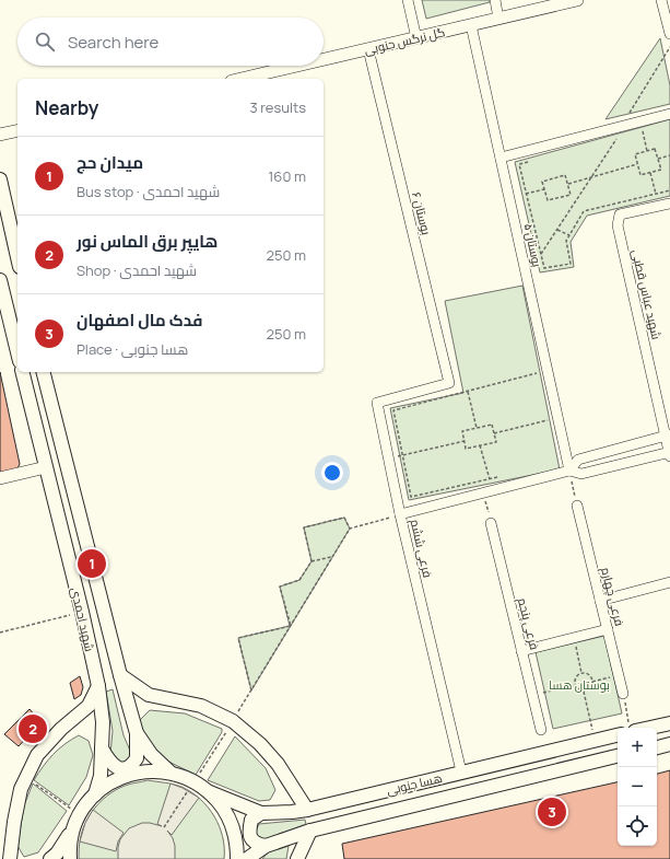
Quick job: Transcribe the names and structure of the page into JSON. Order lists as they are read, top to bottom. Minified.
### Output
{"streets":{"main road":["شهید احمدی","هسا جنوبی"],"street":["گل نرگس جنوبی","بوستان ۶","بوستان ۵","شهید عباس قطبی","فرعی ششم","فرعی چهارم","فرعی پنجم"]},"crossings":[["گل نرگس جنوبی","بوستان ۶"],["گل نرگس جنوبی","بوستان ۵"],["بوستان ۶","فرعی ششم"],["فرعی ششم","هسا جنوبی"]],"parks":["بوستان هسا"],"page":{"search":"Search here","heading":["Nearby","3 results"],"list":[{"mark":"1","name":"میدان حج","note":"Bus stop · شهید احمدی","value":"160 m"},{"mark":"2","name":"هایپر برق الماس نور","note":"Shop · شهید احمدی","value":"250 m"},{"mark":"3","name":"فدک مال اصفهان","note":"Place · هسا جنوبی","value":"250 m"}],"pins":["1","2","3"],"map_buttons":["+","−"]}}
